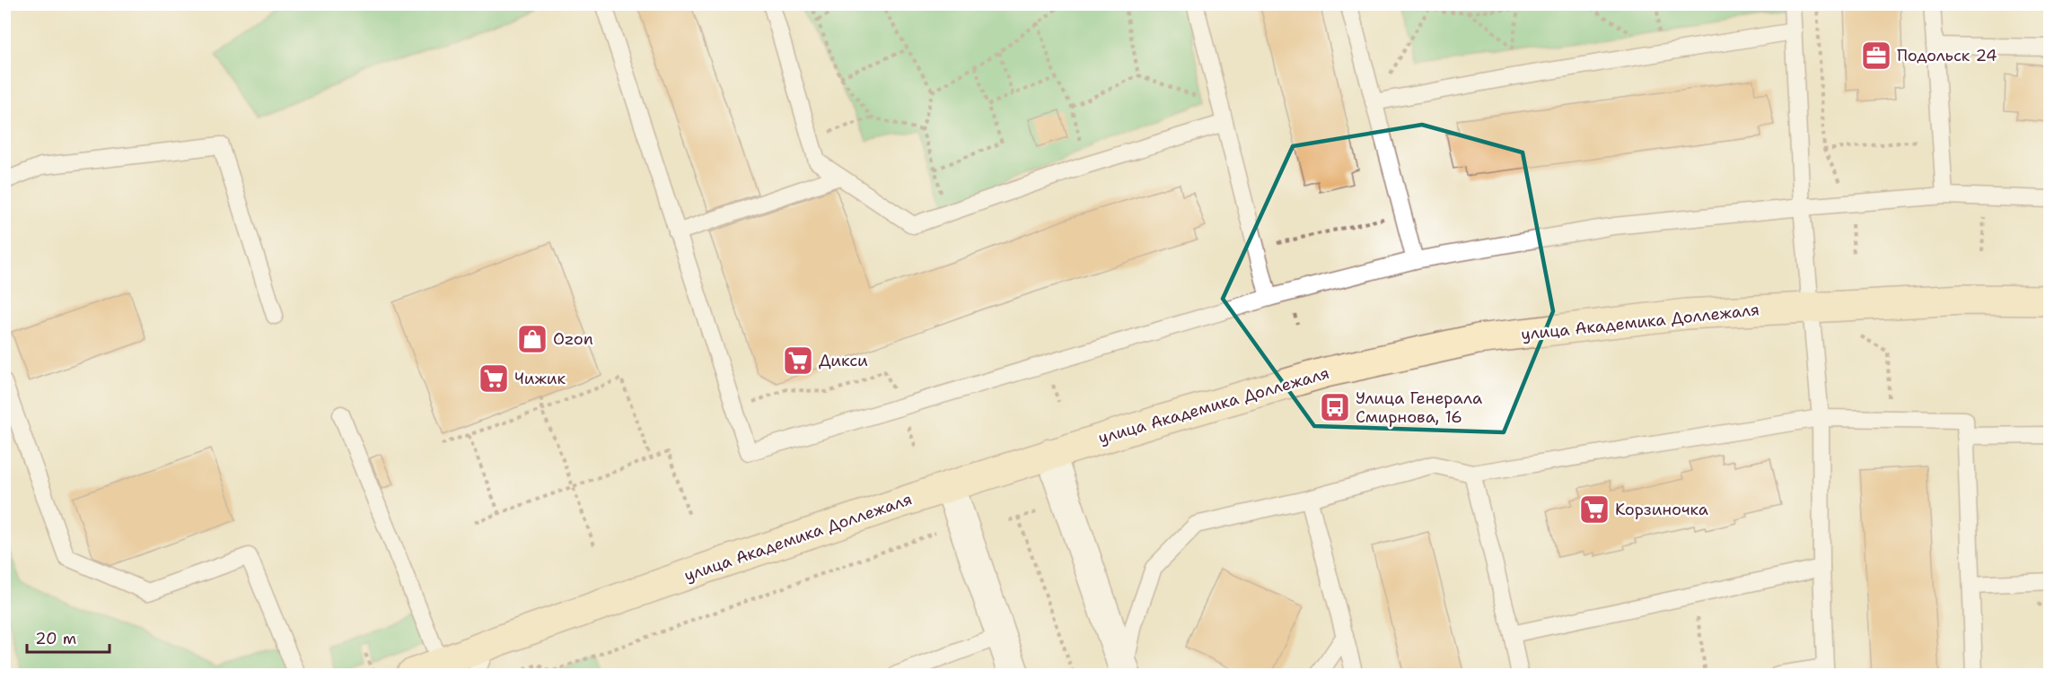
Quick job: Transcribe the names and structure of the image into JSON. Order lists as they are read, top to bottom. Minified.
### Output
{"streets":{"main road":["улица Академика Доллежаля"]},"places":{"office":["Подольск 24"],"shop":["Ozon"],"supermarket":["Дикси","Чижик","Корзиночка"],"bus stop":["Улица Генерала Смирнова, 16"]},"scale_bar":"20 m"}
